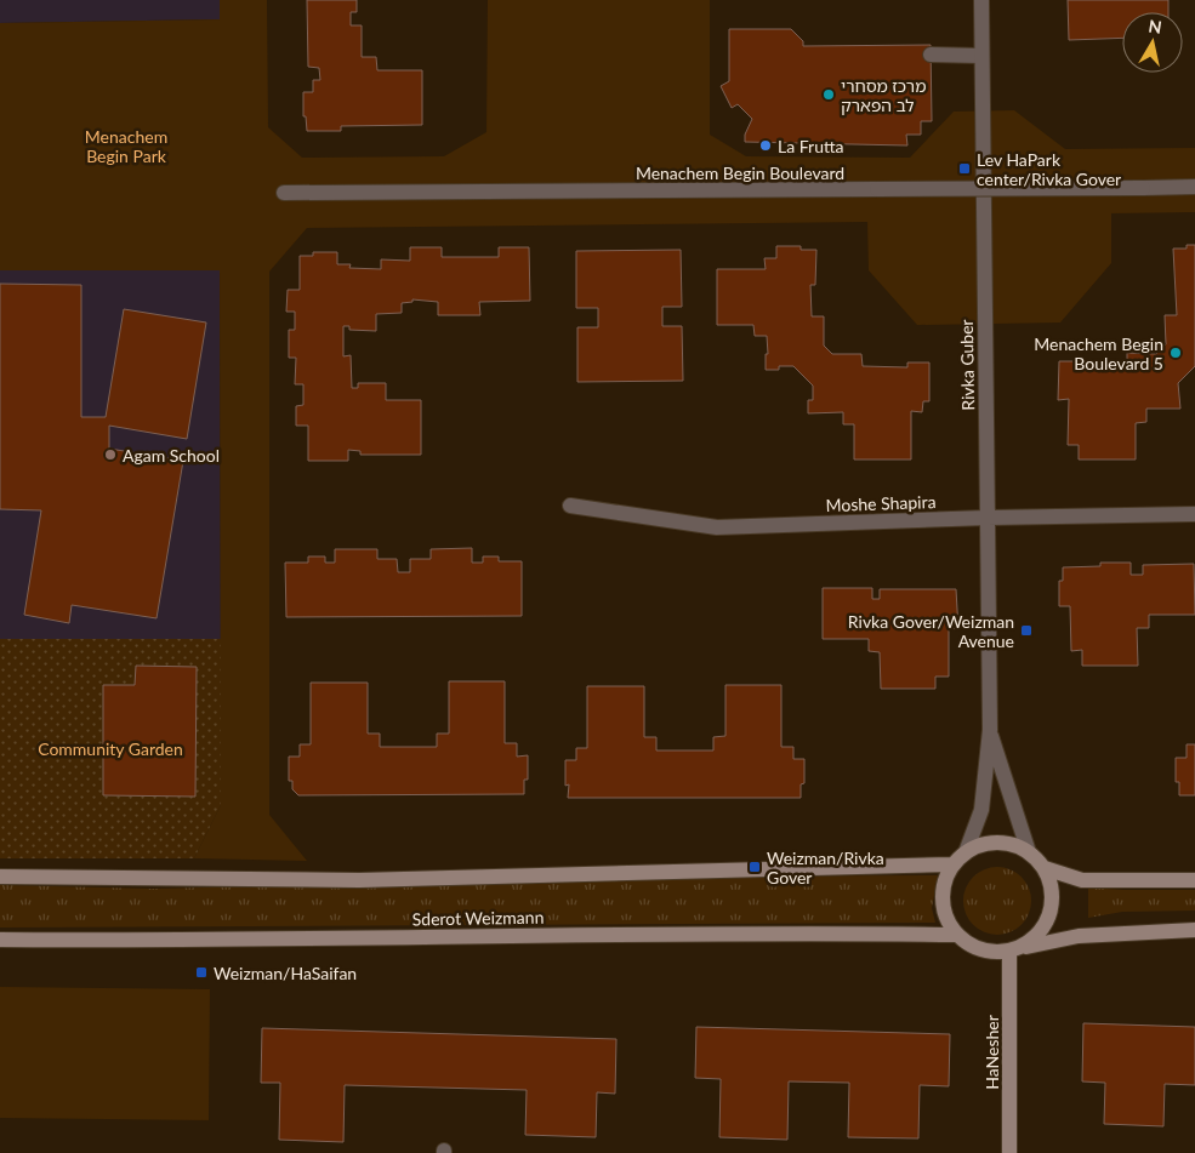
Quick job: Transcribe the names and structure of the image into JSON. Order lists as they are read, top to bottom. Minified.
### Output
{"streets":{"street":["Menachem Begin Boulevard","Rivka Guber","Moshe Shapira","Sderot Weizmann","HaNesher"]},"crossings":[["Rivka Guber","Moshe Shapira"],["Rivka Guber","Sderot Weizmann"],["Rivka Guber","HaNesher"],["Sderot Weizmann","HaNesher"]],"parks":["Menachem Begin Park","Community Garden"],"places":{"other":["מרכז מסחרי לב הפארק","La Frutta","Menachem Begin Boulevard 5","Agam School"],"transit":["Lev HaPark center/Rivka Gover","Rivka Gover/Weizman Avenue","Weizman/Rivka Gover","Weizman/HaSaifan"]},"north":"top"}
